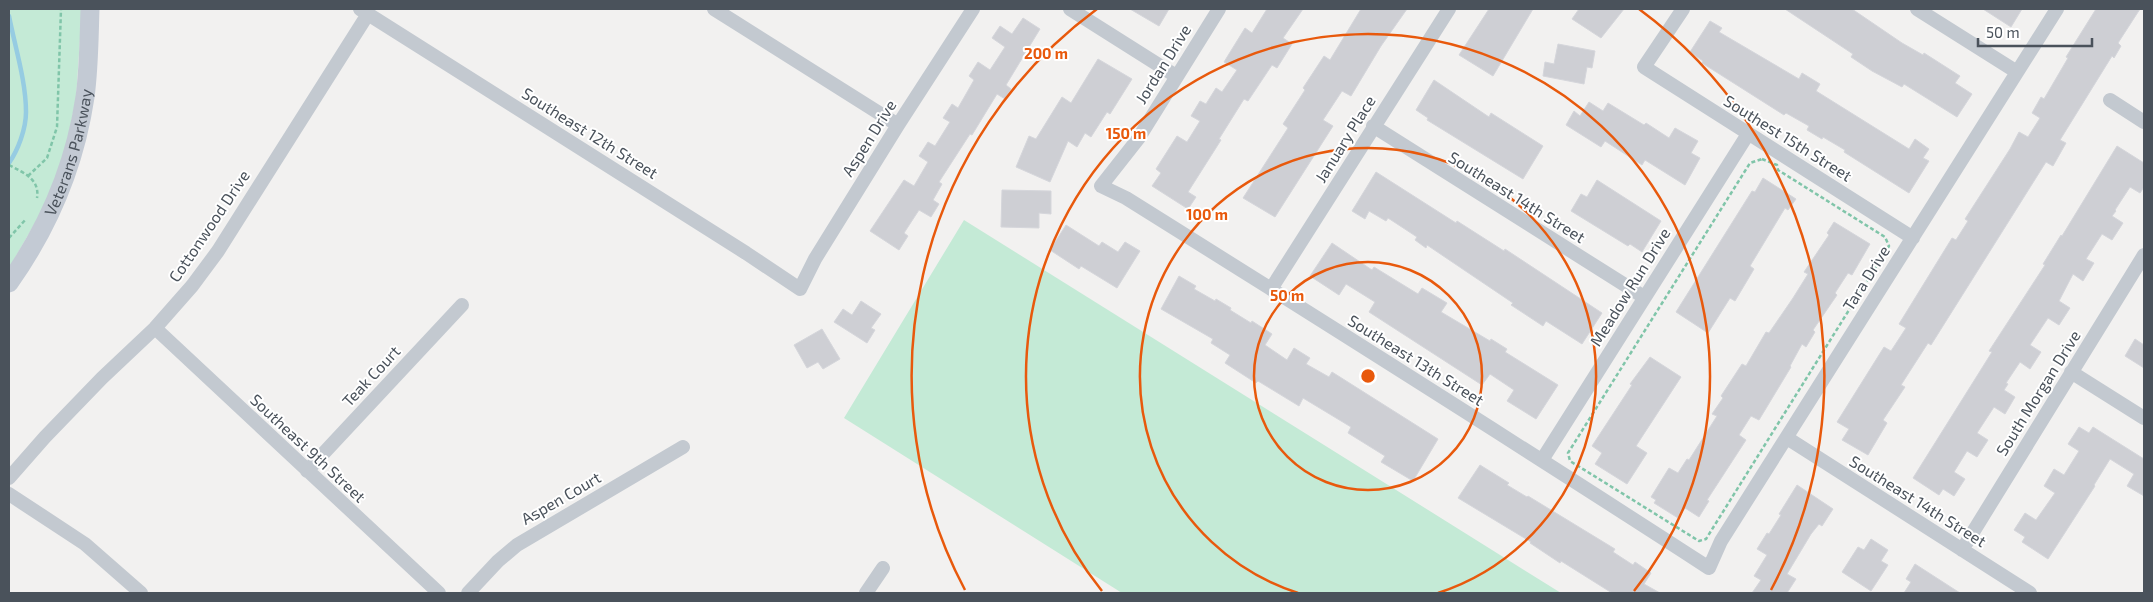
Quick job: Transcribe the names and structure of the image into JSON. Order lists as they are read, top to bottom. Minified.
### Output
{"streets":{"street":["Jordan Drive","Southeast 12th Street","Aspen Drive","Southest 15th Street","January Place","Veterans Parkway","Southeast 14th Street","Cottonwood Drive","Tara Drive","Meadow Run Drive","Southeast 13th Street","Teak Court","South Morgan Drive","Southeast 9th Street","Aspen Court"]},"crossings":[["Jordan Drive","Southeast 13th Street"],["Southeast 12th Street","Aspen Drive"],["Southeast 12th Street","Cottonwood Drive"],["Southest 15th Street","Tara Drive"],["Southest 15th Street","Meadow Run Drive"],["January Place","Southeast 14th Street"],["January Place","Southeast 13th Street"],["Southeast 14th Street","Tara Drive"],["Southeast 14th Street","Meadow Run Drive"],["Southeast 14th Street","South Morgan Drive"],["Cottonwood Drive","Southeast 9th Street"],["Tara Drive","Southeast 13th Street"],["Meadow Run Drive","Southeast 13th Street"],["Teak Court","Southeast 9th Street"]],"scale_bar":"50 m","rings":["200 m","150 m","100 m","50 m"]}
